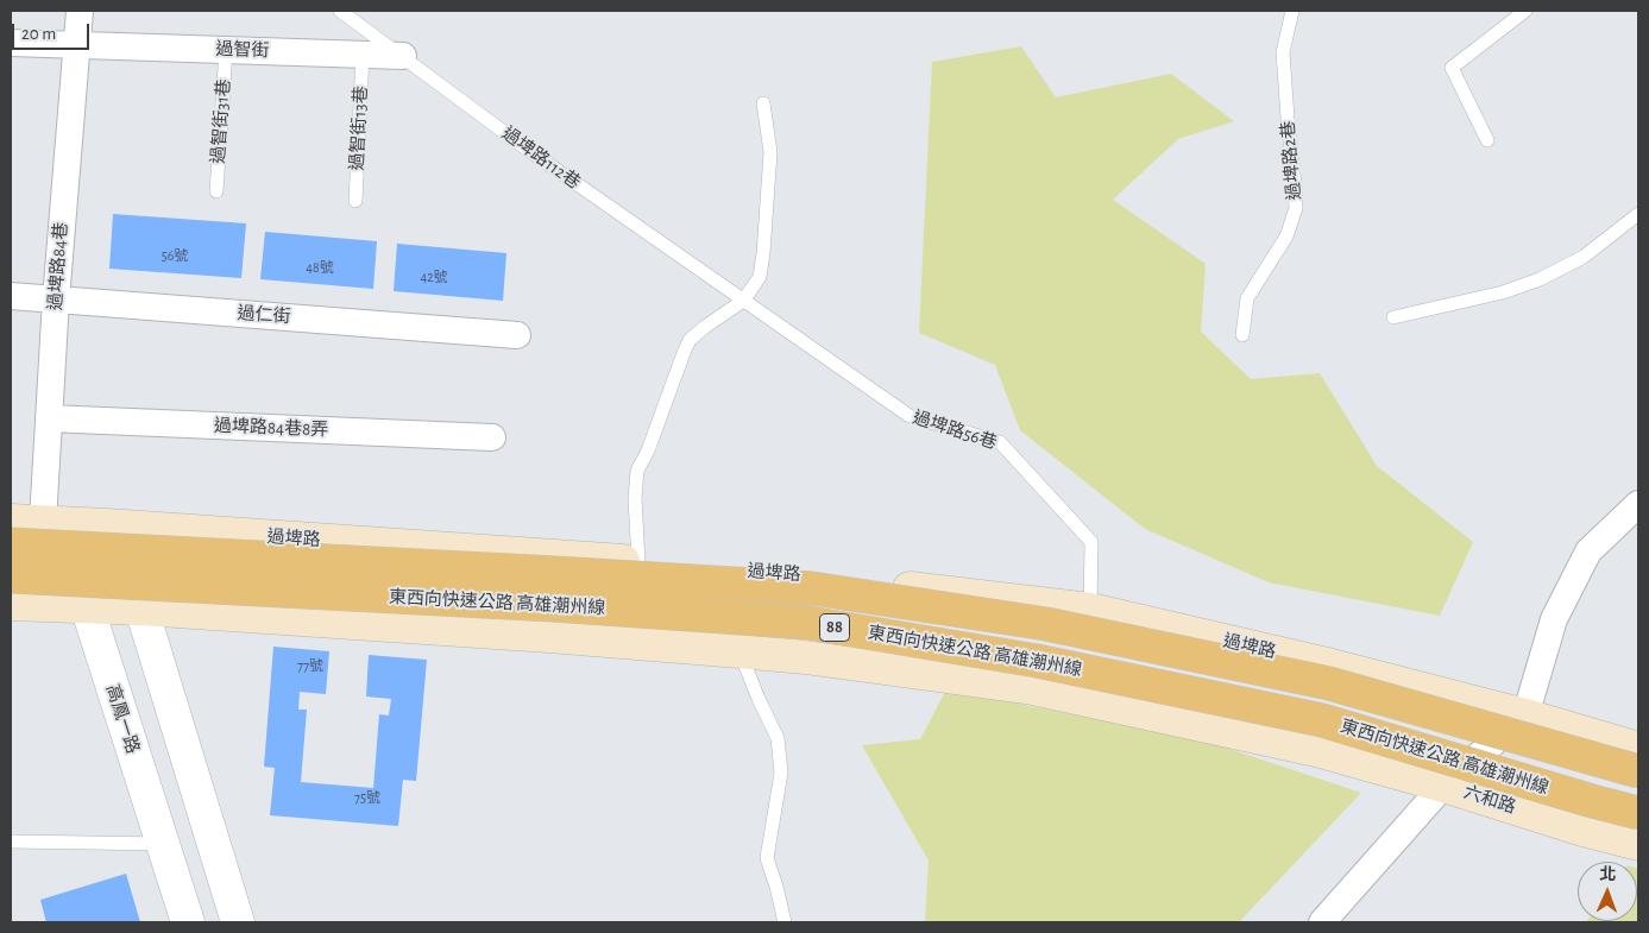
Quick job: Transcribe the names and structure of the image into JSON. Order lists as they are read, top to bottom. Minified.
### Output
{"streets":{"highway":["東西向快速公路 高雄潮州線","88"],"main road":["過埤路","六和路"],"street":["過智街","過埤路84巷","過仁街","過埤路84巷8弄","高鳳一路"],"lane":["過智街31巷","過智街13巷","過埤路112巷","過埤路2巷","過埤路56巷"]},"crossings":[["過智街","過智街31巷"],["過智街","過智街13巷"],["過智街","過埤路112巷"],["過智街","過埤路84巷"],["過埤路112巷","過埤路56巷"],["過埤路84巷","過仁街"],["過埤路84巷","過埤路84巷8弄"],["過埤路84巷","過埤路"],["過埤路84巷","高鳳一路"],["過埤路56巷","過埤路"],["過埤路","高鳳一路"],["過埤路","六和路"]],"house_numbers":["56號","48號","42號","77號","75號"],"scale_bar":"20 m","north":"top"}
